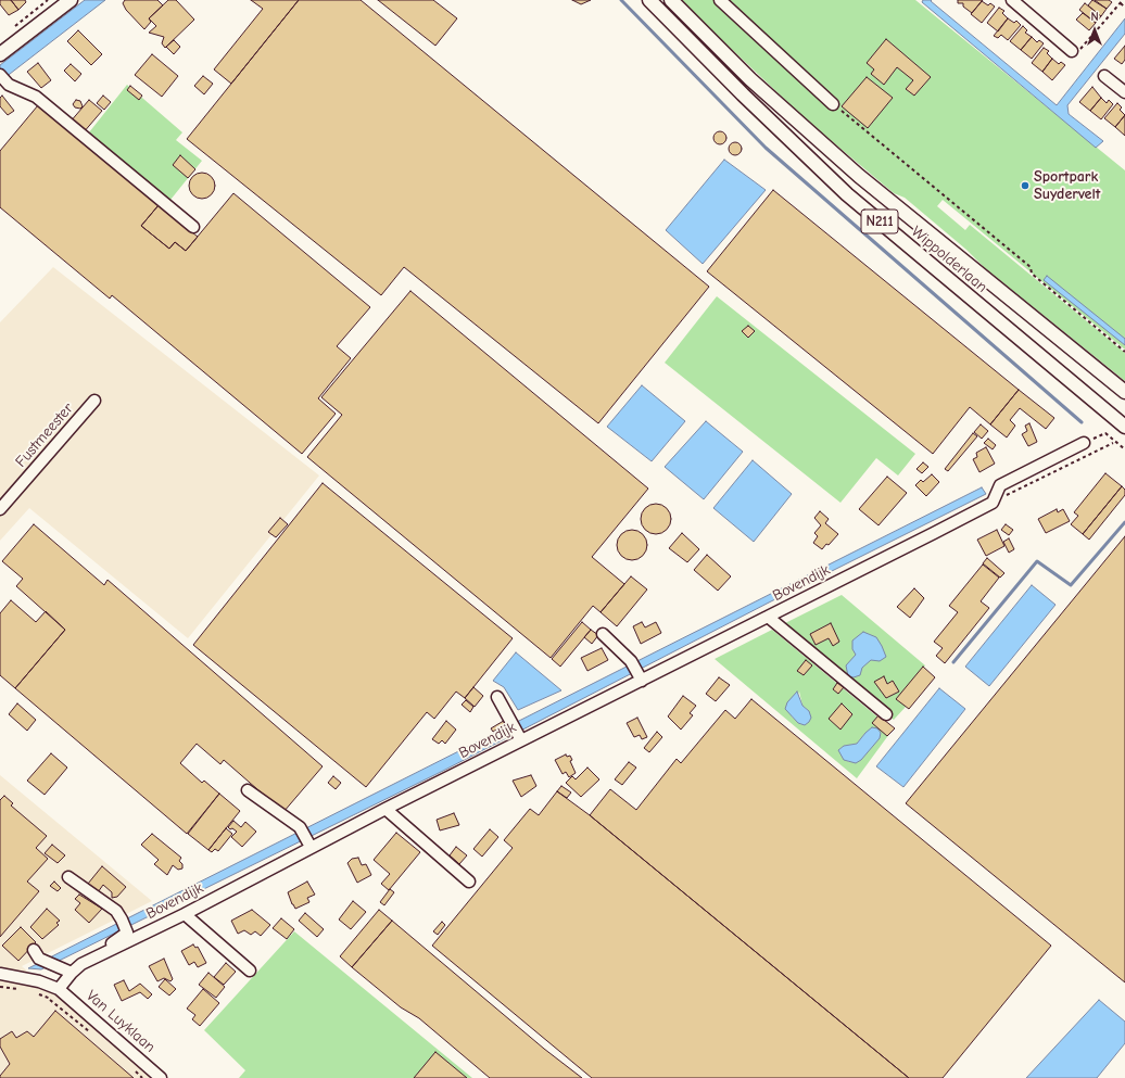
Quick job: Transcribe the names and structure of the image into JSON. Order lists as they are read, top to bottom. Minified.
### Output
{"streets":{"main road":["N211","Wippolderlaan"],"street":["Fustmeester","Bovendijk","Van Luyklaan"]},"crossings":[["Bovendijk","Van Luyklaan"]],"places":["Sportpark Suydervelt"],"north":"top"}
